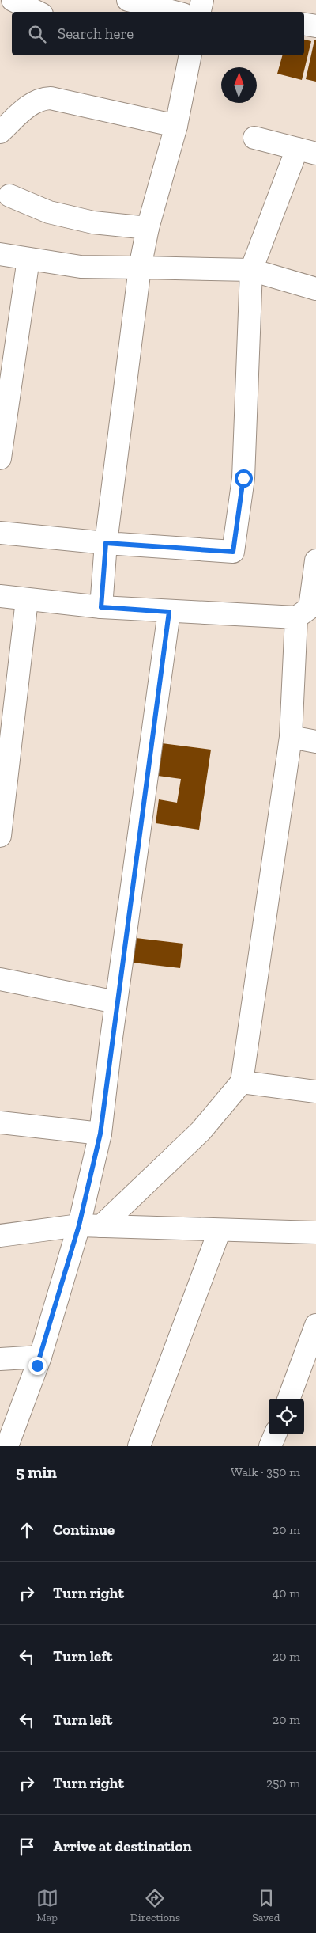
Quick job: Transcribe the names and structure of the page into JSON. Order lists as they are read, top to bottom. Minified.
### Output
{"north":"top","page":{"search":"Search here","heading":["5 min","Walk · 350 m"],"list":[["Continue","20 m"],["Turn right","40 m"],["Turn left","20 m"],["Turn left","20 m"],["Turn right","250 m"],"Arrive at destination"],"nav":["Map","Directions","Saved"]}}
